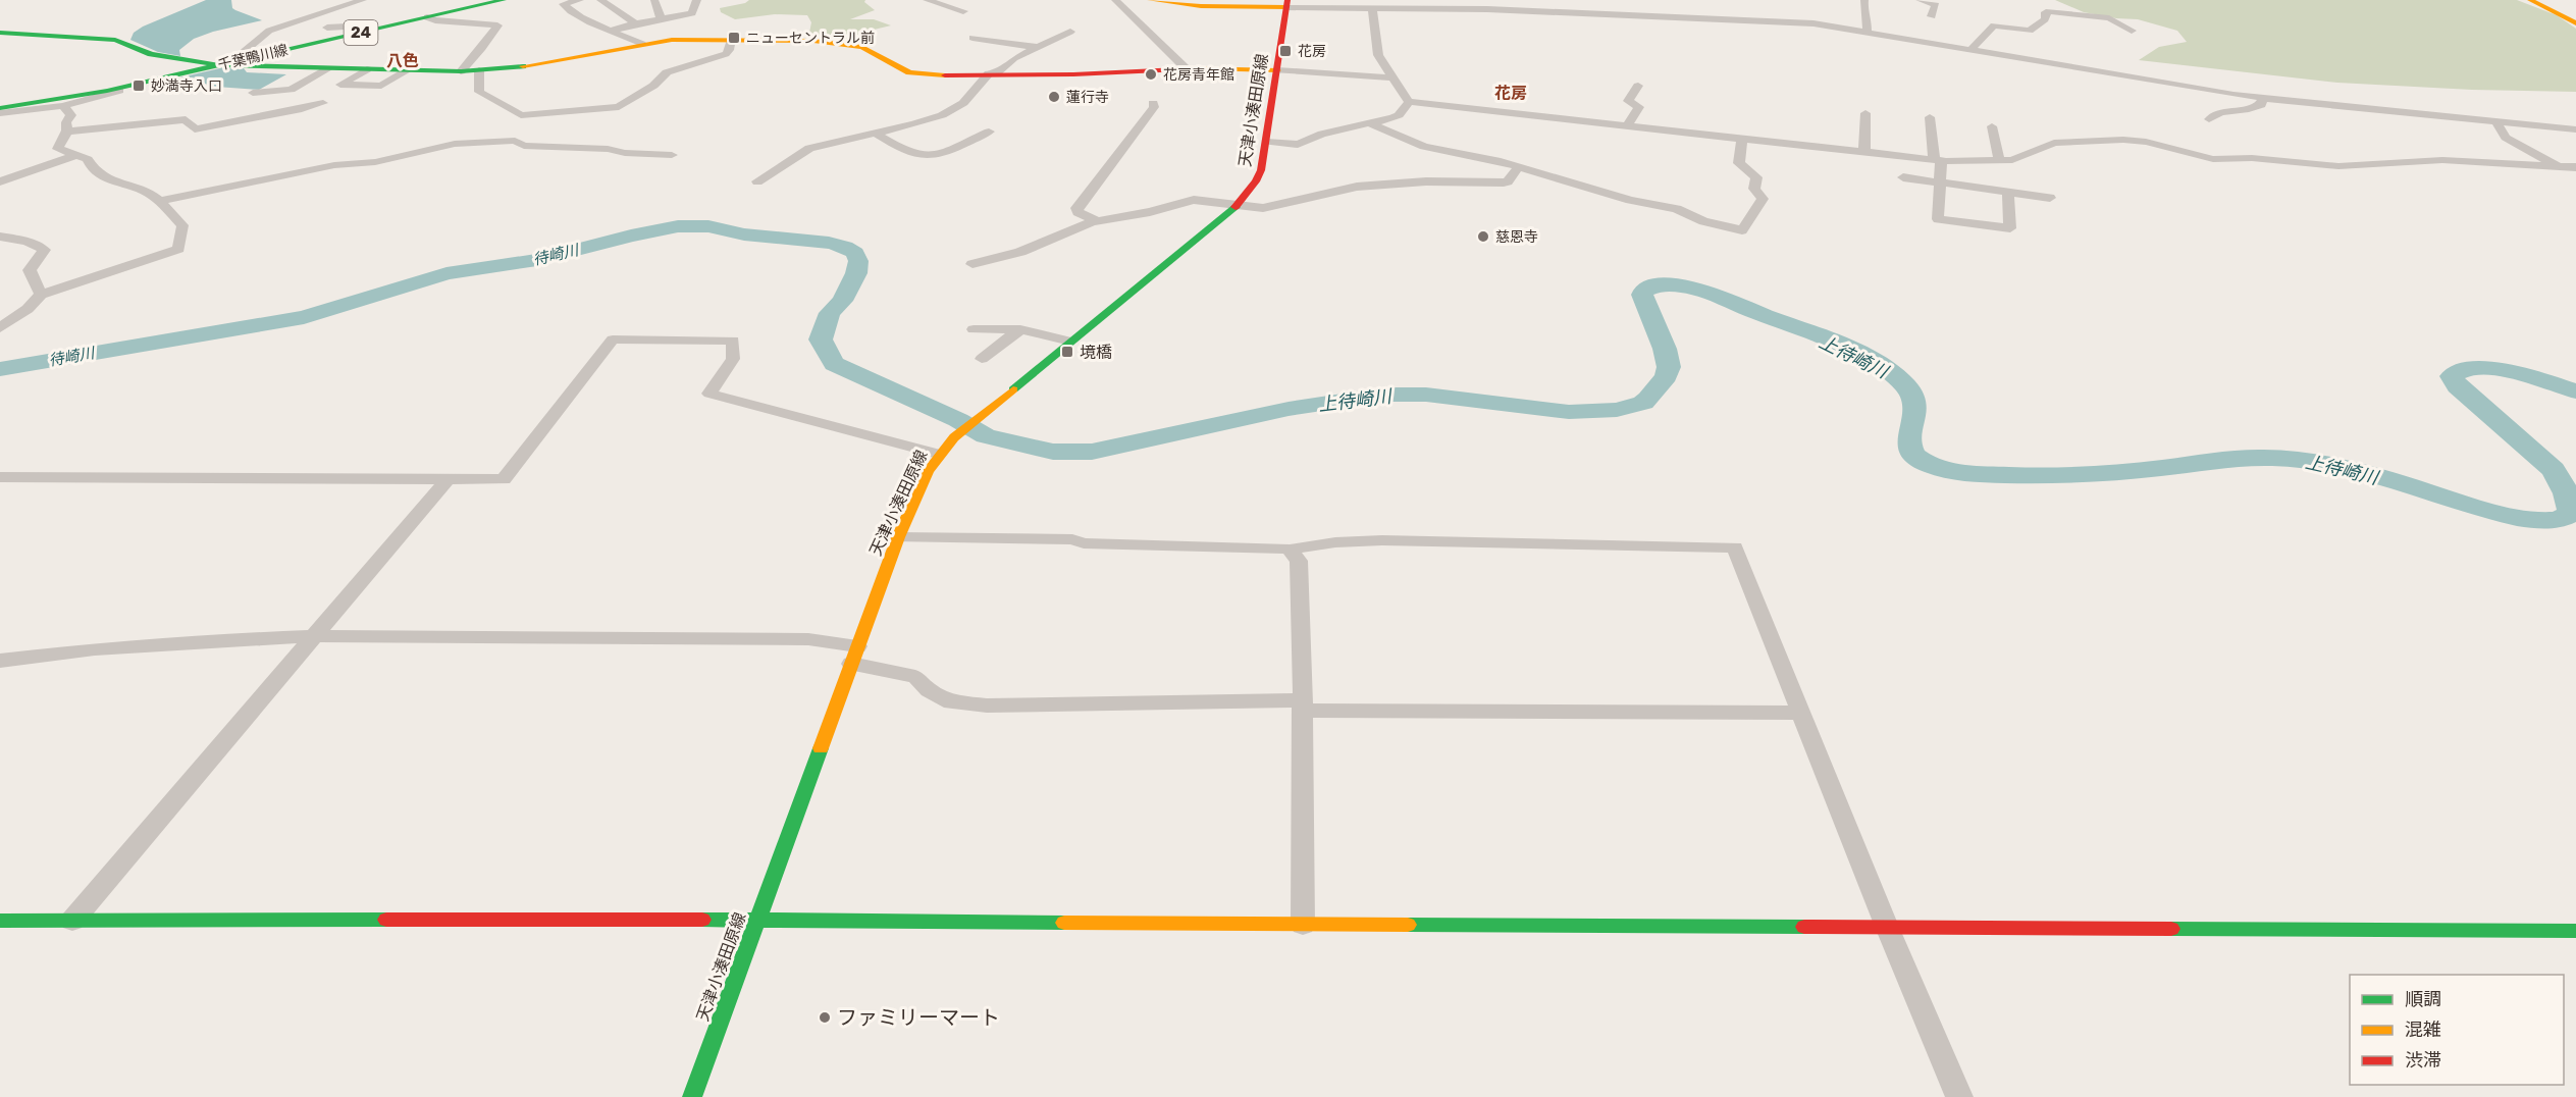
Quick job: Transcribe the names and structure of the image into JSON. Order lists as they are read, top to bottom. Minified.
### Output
{"streets":{"street":["24","千葉鴨川線","天津小湊田原線"]},"districts":["八色","花房"],"water":["待崎川","上待崎川"],"places":{"transit":["ニューセントラル前","花房","妙満寺入口","境橋"],"other":["花房青年館","蓮行寺","慈恩寺","ファミリーマート"]},"legend":["順調","混雑","渋滞"]}
